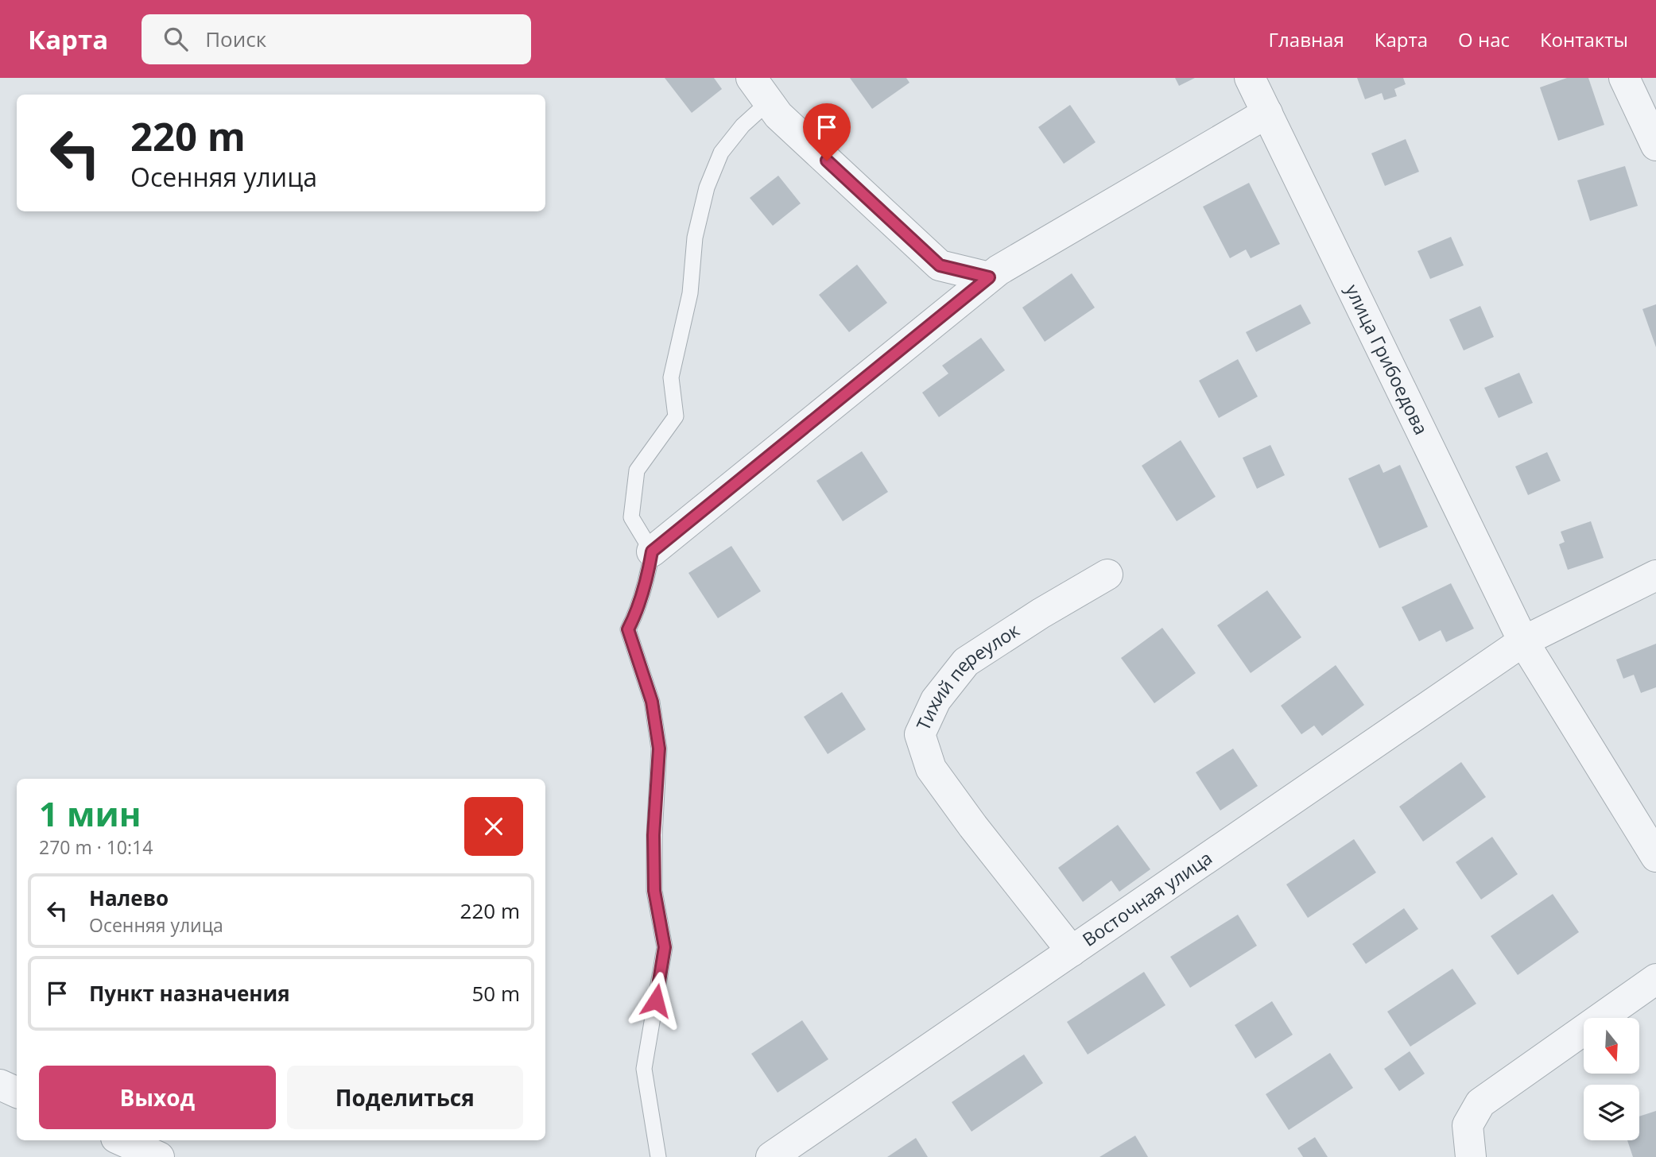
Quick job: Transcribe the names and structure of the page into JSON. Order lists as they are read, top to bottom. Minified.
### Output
{"streets":{"street":["улица Грибоедова","Тихий переулок","Восточная улица"]},"crossings":[["улица Грибоедова","Восточная улица"],["Тихий переулок","Восточная улица"]],"north":"bottom","page":{"header":"Карта","search":"Поиск","nav":["Главная","Карта","О нас","Контакты"],"turn":["220 m","Осенняя улица"],"heading":["1 мин","270 m · 10:14"],"list":[{"name":"Налево","note":"Осенняя улица","value":"220 m"},{"name":"Пункт назначения","value":"50 m"}],"buttons":["Выход","Поделиться"]}}
